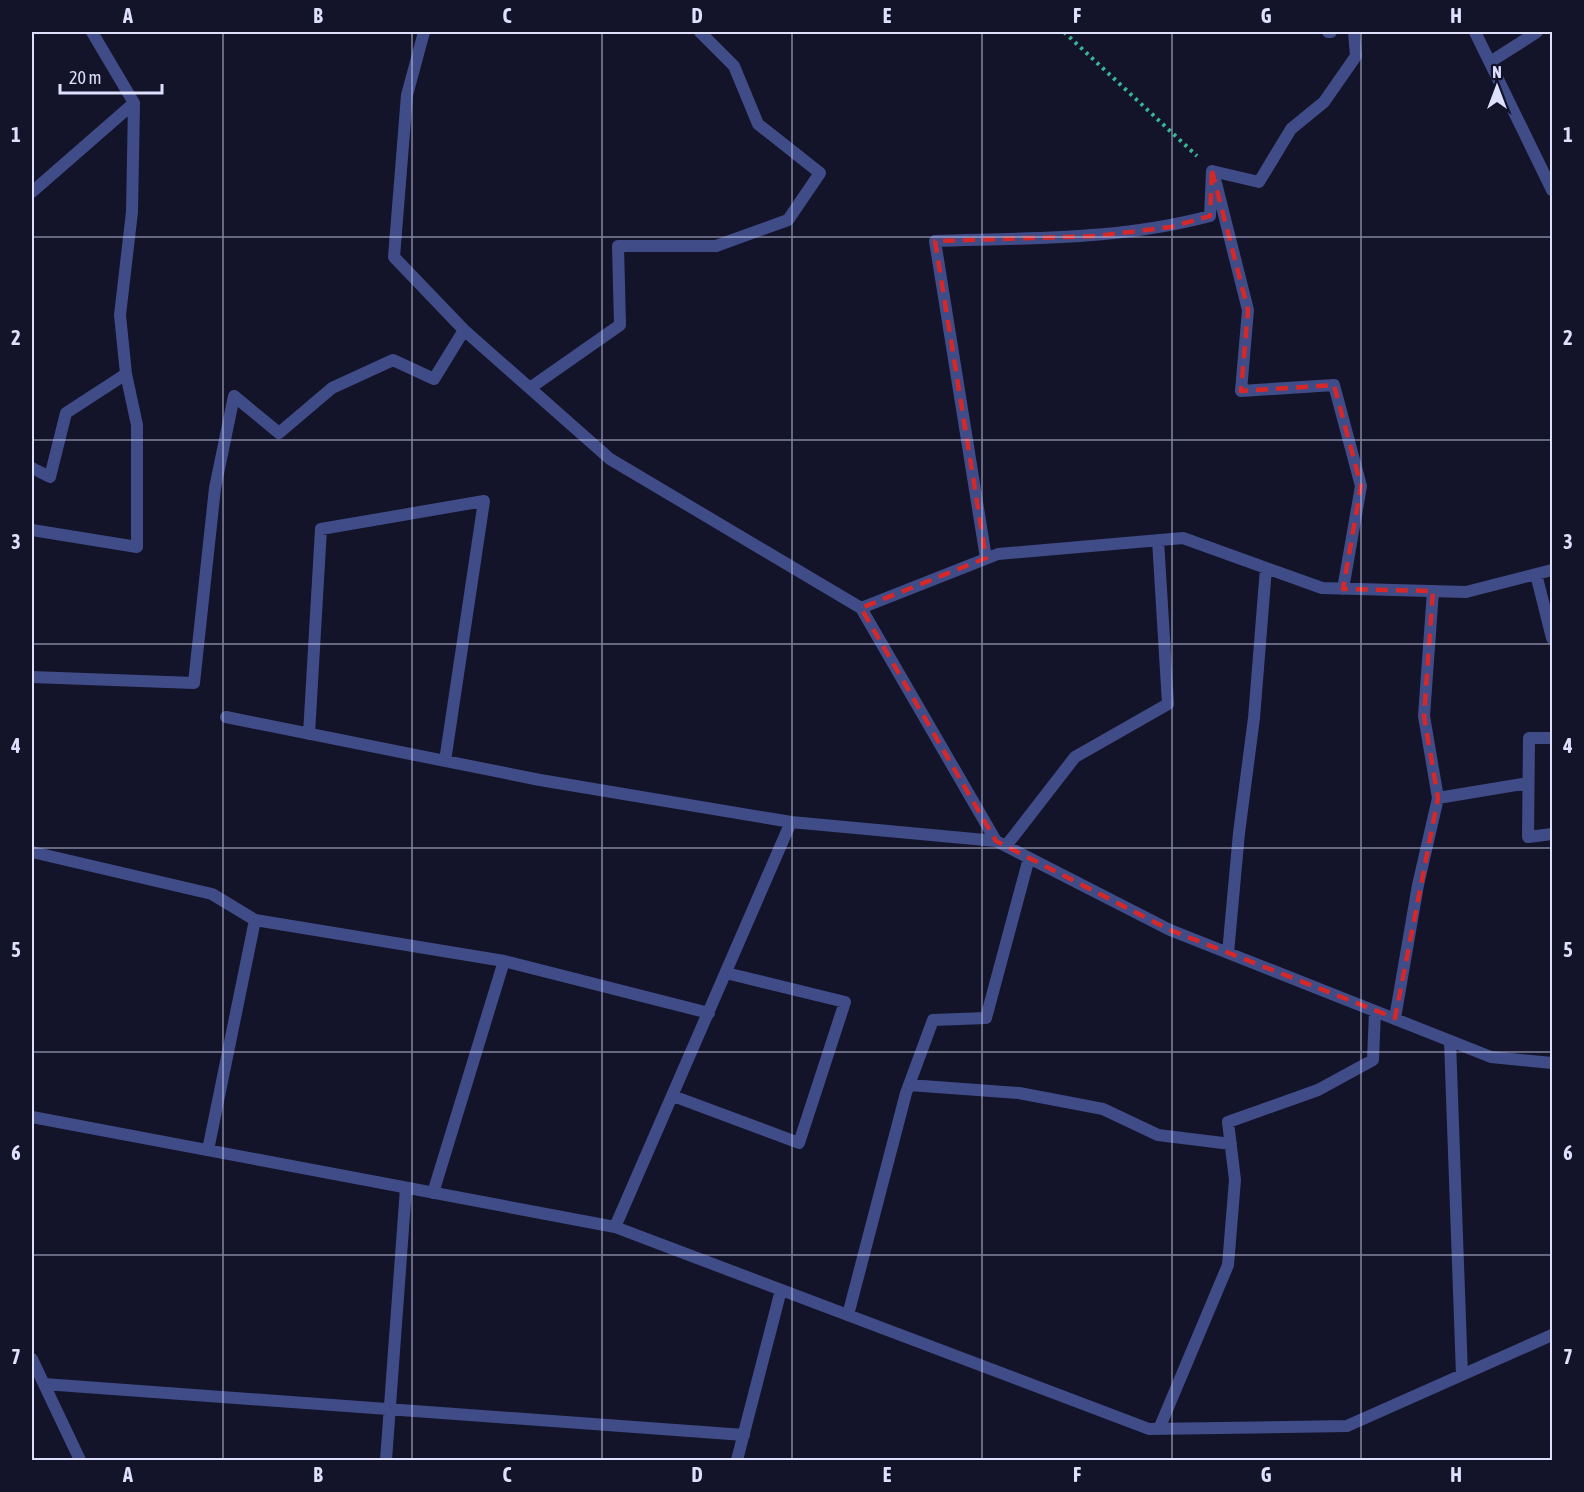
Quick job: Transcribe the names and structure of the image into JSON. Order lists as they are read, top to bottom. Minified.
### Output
{"scale_bar":"20 m","north":"top","grid":{"columns":["A","B","C","D","E","F","G","H"],"rows":["1","2","3","4","5","6","7"]}}
